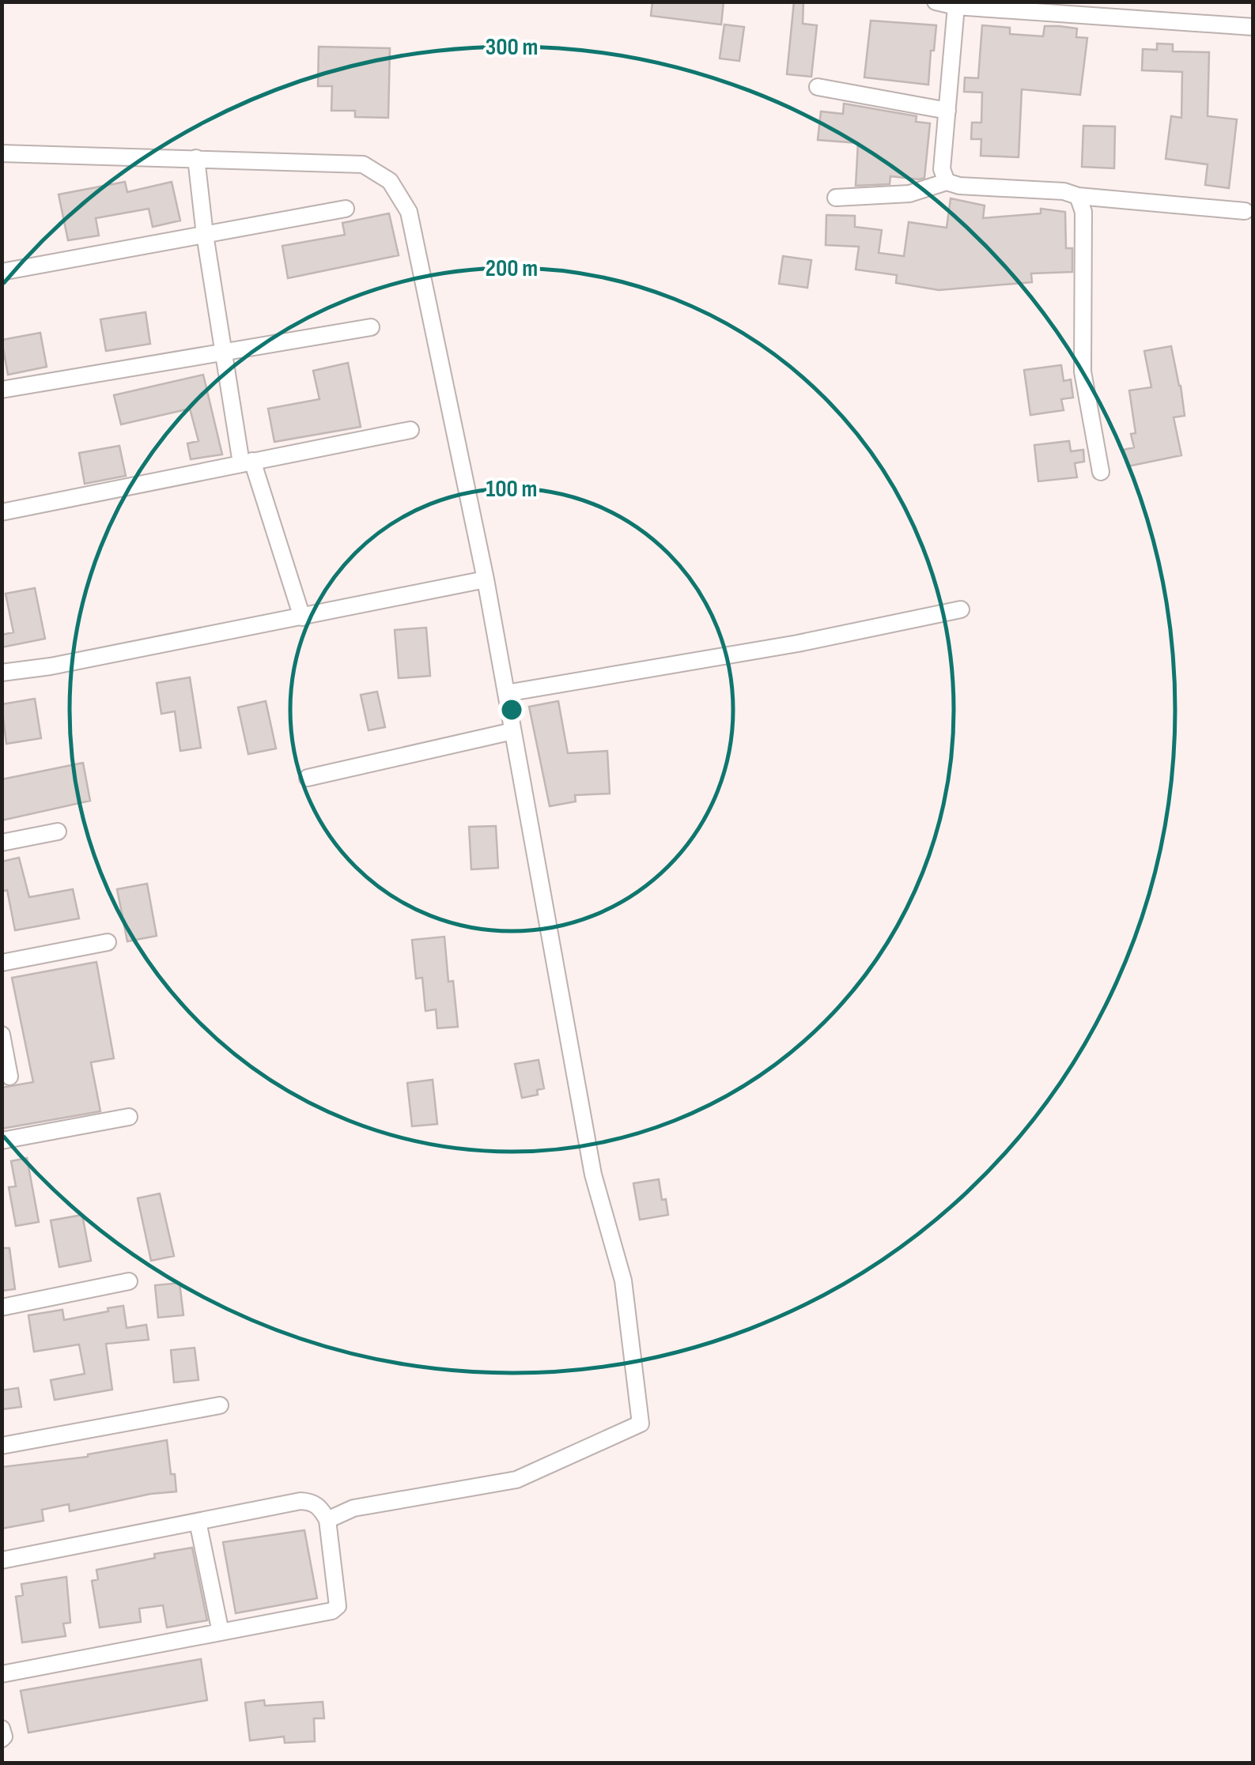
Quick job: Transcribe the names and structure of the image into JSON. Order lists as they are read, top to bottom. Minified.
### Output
{"rings":["300 m","200 m","100 m"]}
